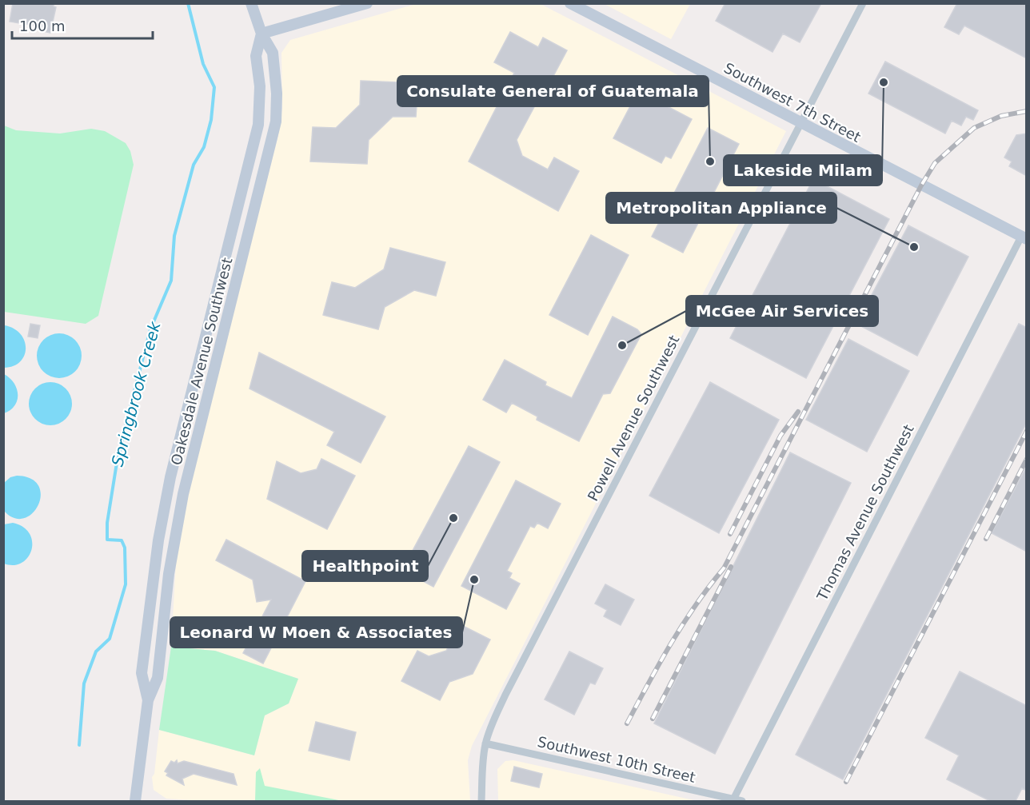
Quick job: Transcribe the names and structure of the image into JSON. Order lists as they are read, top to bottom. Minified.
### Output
{"streets":{"street":["Southwest 7th Street","Oakesdale Avenue Southwest","Powell Avenue Southwest","Thomas Avenue Southwest","Southwest 10th Street"]},"crossings":[["Southwest 7th Street","Powell Avenue Southwest"],["Southwest 7th Street","Thomas Avenue Southwest"],["Powell Avenue Southwest","Southwest 10th Street"],["Thomas Avenue Southwest","Southwest 10th Street"]],"water":["Springbrook Creek"],"places":["Lakeside Milam","Consulate General of Guatemala","Metropolitan Appliance","McGee Air Services","Healthpoint","Leonard W Moen & Associates"],"scale_bar":"100 m"}
